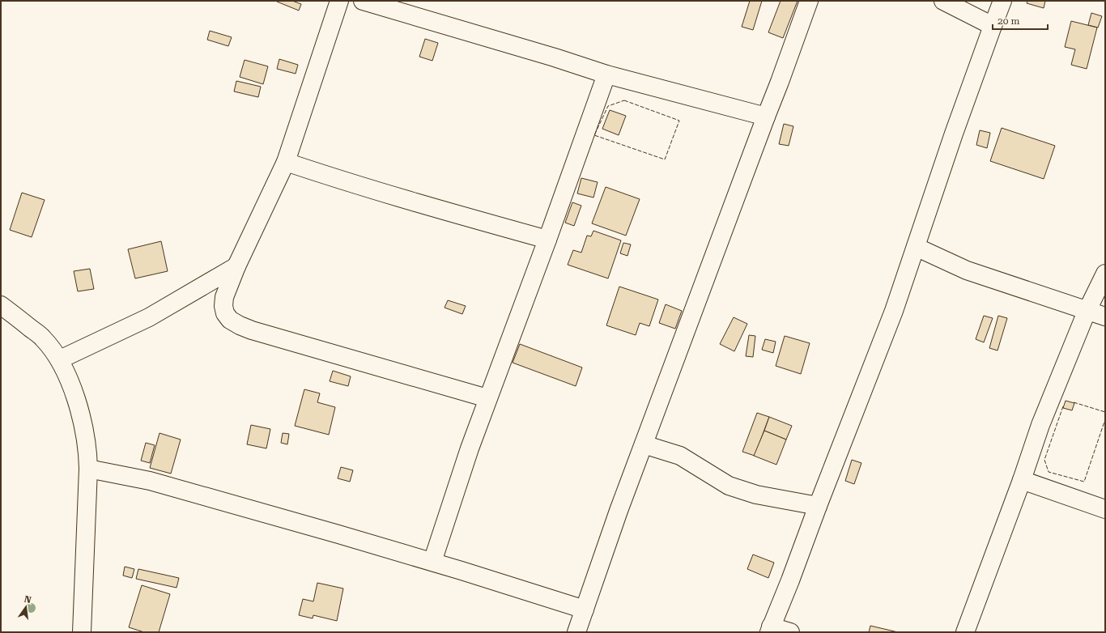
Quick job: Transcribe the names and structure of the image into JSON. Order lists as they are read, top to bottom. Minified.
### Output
{"scale_bar":"20 m","north":"top"}
